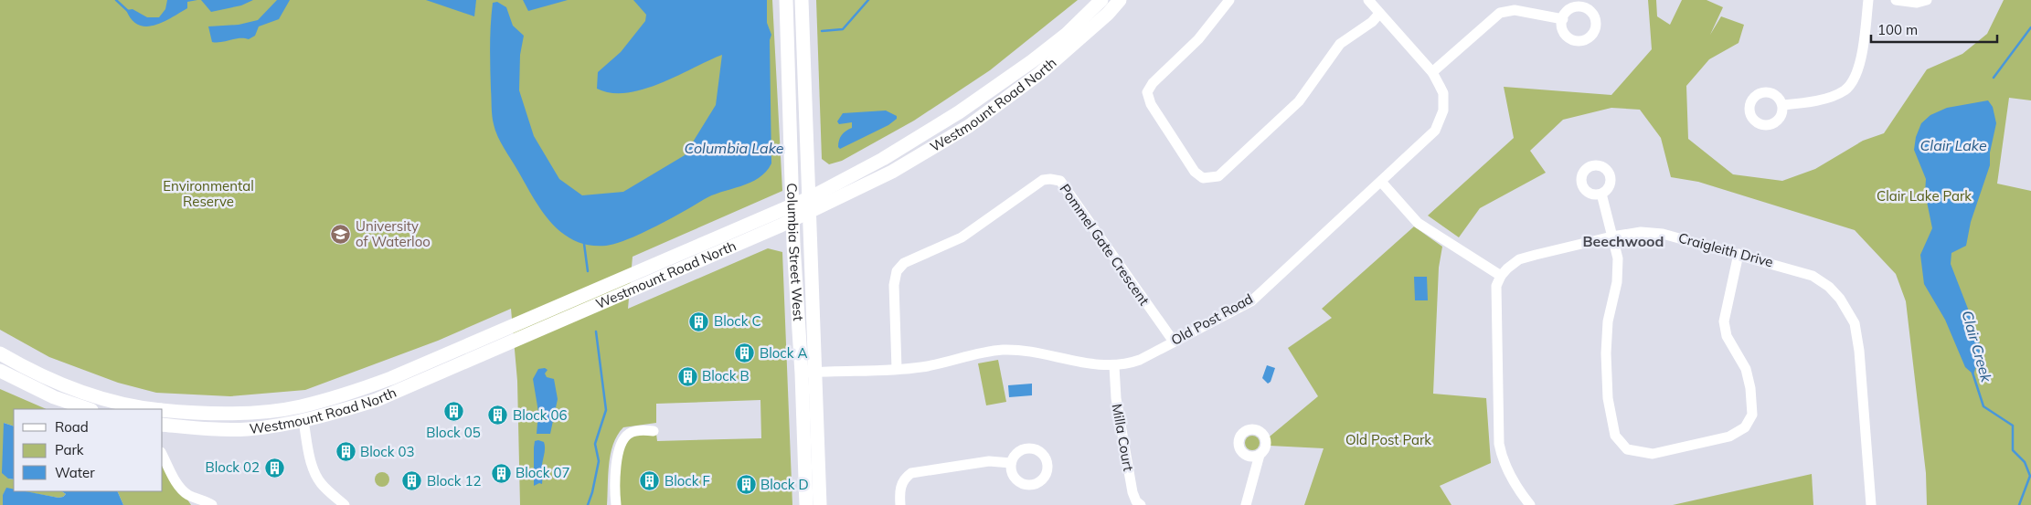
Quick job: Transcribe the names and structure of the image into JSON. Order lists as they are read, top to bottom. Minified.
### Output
{"streets":{"main road":["Westmount Road North","Columbia Street West"],"street":["Pommel Gate Crescent","Craigleith Drive","Old Post Road","Milla Court"]},"crossings":[["Westmount Road North","Columbia Street West"],["Pommel Gate Crescent","Old Post Road"],["Columbia Street West","Old Post Road"],["Old Post Road","Milla Court"]],"districts":["Beechwood"],"water":["Clair Lake","Columbia Lake","Clair Creek"],"parks":["Environmental Reserve","Clair Lake Park","Old Post Park"],"places":{"school or university":["University of Waterloo"],"building":["Block C","Block A","Block B","Block 05","Block 06","Block 03","Block 02","Block 07","Block 12","Block F","Block D"]},"legend":["Road","Park","Water"],"scale_bar":"100 m"}
